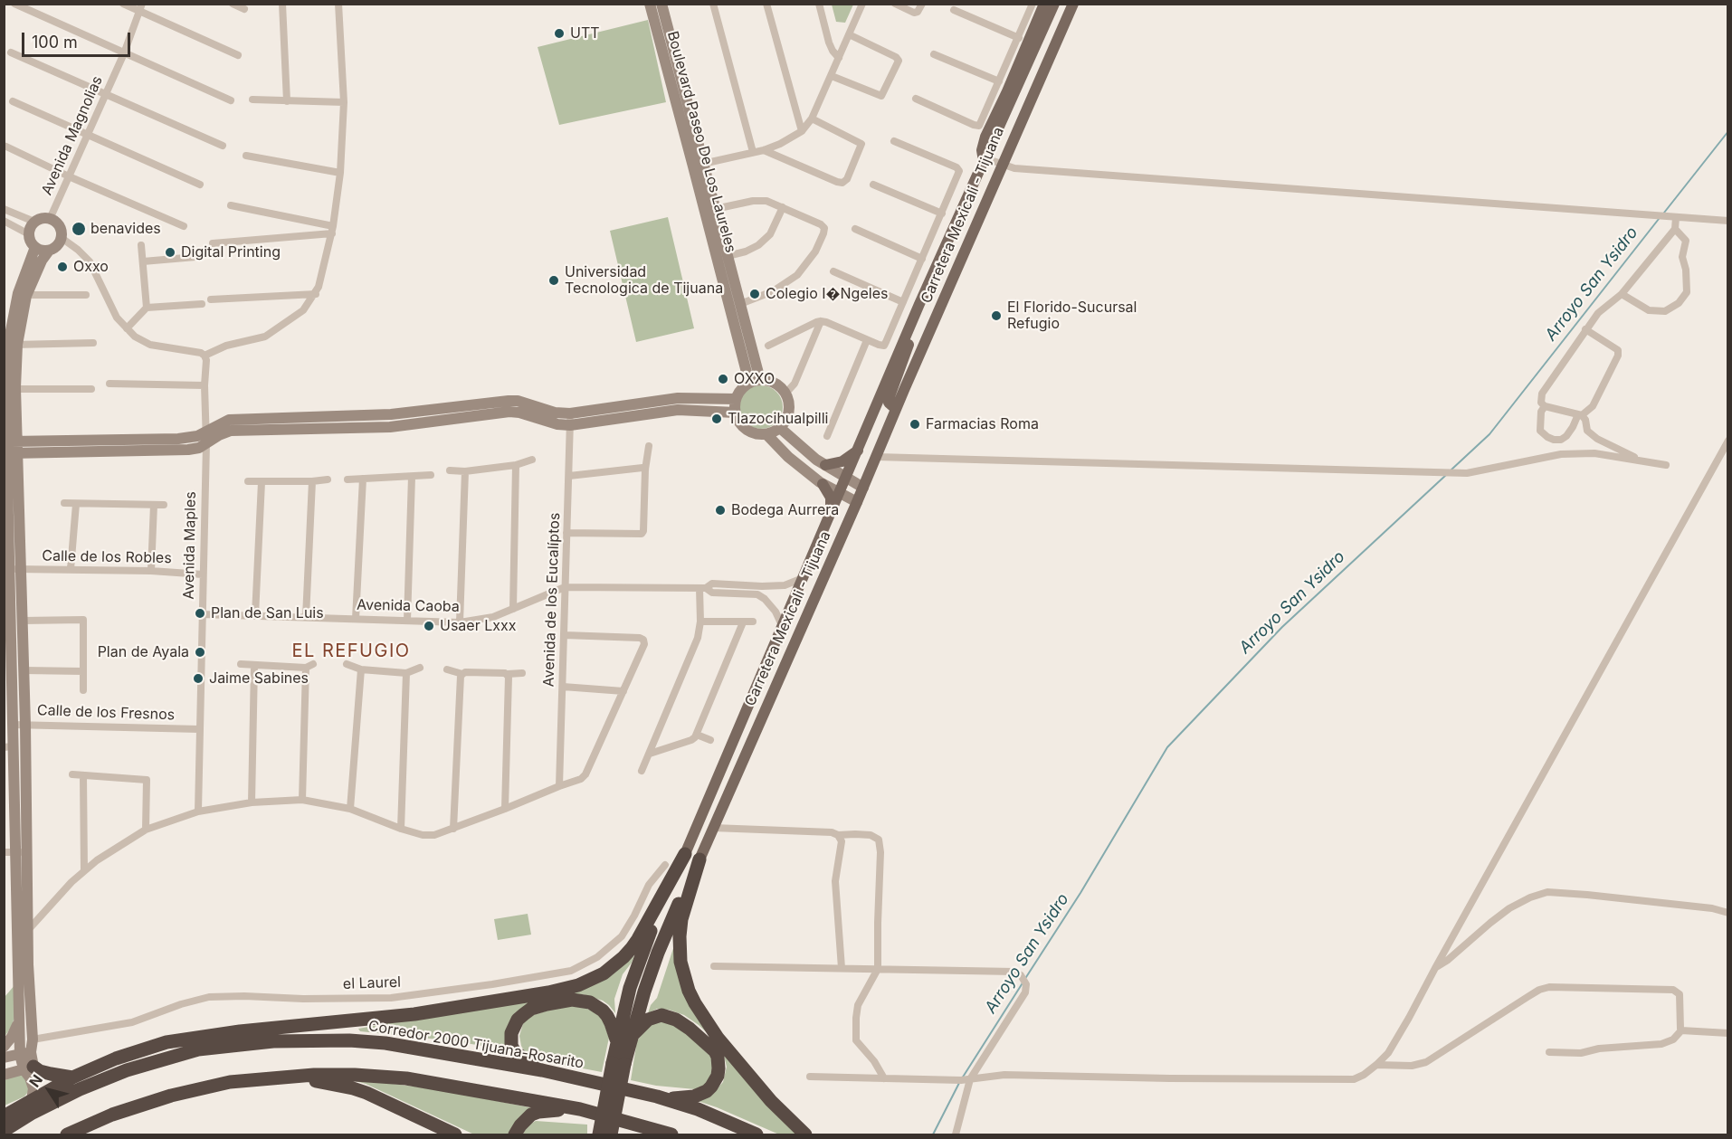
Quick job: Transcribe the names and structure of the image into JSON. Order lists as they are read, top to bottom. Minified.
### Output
{"streets":{"highway":["Carretera Mexicali - Tijuana","Corredor 2000 Tijuana-Rosarito"],"street":["Avenida Magnolias","Boulevard Paseo De Los Laureles","Avenida Maples","Calle de los Robles","Avenida de los Eucalíptos","Avenida Caoba","Calle de los Fresnos","el Laurel"]},"crossings":[["Avenida Maples","Calle de los Robles"],["Avenida Maples","Avenida Caoba"],["Avenida Maples","Calle de los Fresnos"],["Avenida de los Eucalíptos","Avenida Caoba"]],"districts":["EL REFUGIO"],"water":["Arroyo San Ysidro"],"places":["UTT","benavides","Digital Printing","Oxxo","Universidad Tecnologica de Tijuana","Colegio I�Ngeles","El Florido-Sucursal Refugio","OXXO","Tlazocihualpilli","Farmacias Roma","Bodega Aurrera","Plan de San Luis","Usaer Lxxx","Plan de Ayala","Jaime Sabines"],"scale_bar":"100 m","north":"top left"}
